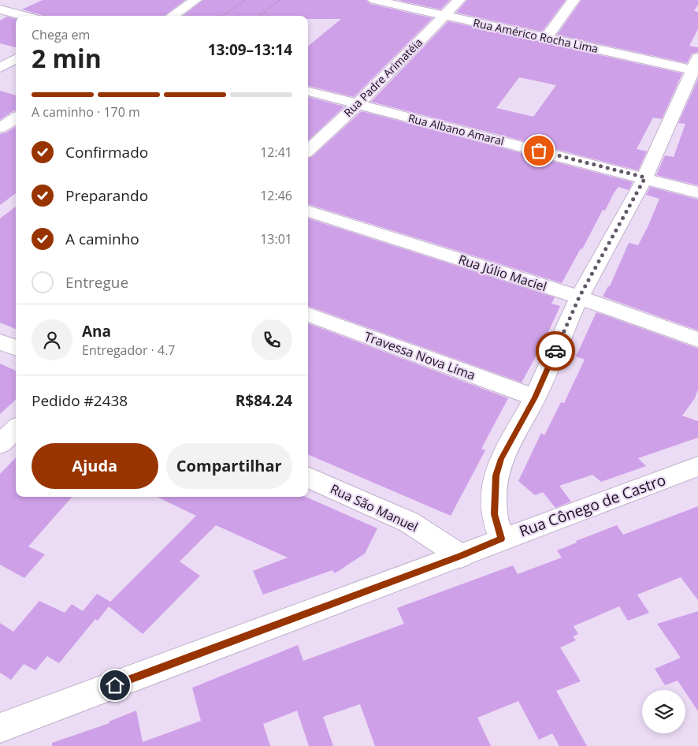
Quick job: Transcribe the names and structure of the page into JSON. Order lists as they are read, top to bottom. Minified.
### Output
{"streets":{"street":["Rua Américo Rocha Lima","Rua Padre Arimatéia","Rua Albano Amaral","Rua Júlio Maciel","Travessa Nova Lima","Rua Cônego de Castro","Rua São Manuel"]},"crossings":[["Rua Américo Rocha Lima","Rua Padre Arimatéia"],["Rua Padre Arimatéia","Rua Albano Amaral"],["Rua Cônego de Castro","Rua São Manuel"]],"page":{"heading":["2 min","Chega em","13:09–13:14"],"panel":["Ana","Entregador · 4.7","Pedido #2438","R$84.24"],"bar":"A caminho · 170 m","list":[["Confirmado","12:41"],["Preparando","12:46"],["A caminho","13:01"],"Entregue"],"buttons":["Ajuda","Compartilhar"]}}
